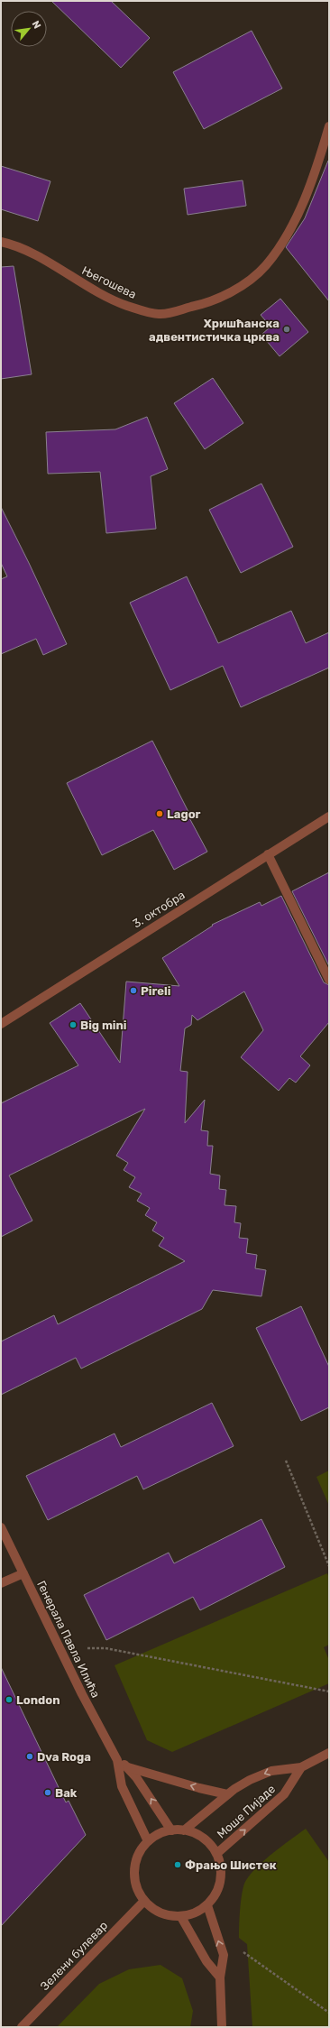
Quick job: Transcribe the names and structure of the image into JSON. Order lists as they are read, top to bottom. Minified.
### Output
{"streets":{"street":["Његошева","3. октобра","Генерала Павла Илића","Моше Пијаде","Зелени булевар"]},"crossings":[["Генерала Павла Илића","Моше Пијаде"],["Генерала Павла Илића","Зелени булевар"],["Моше Пијаде","Зелени булевар"]],"places":["Хришћанска адвентистичка црква","Lagor","Pireli","Big mini","London","Dva Roga","Bak","Фрањо Шистек"],"north":"top right"}
